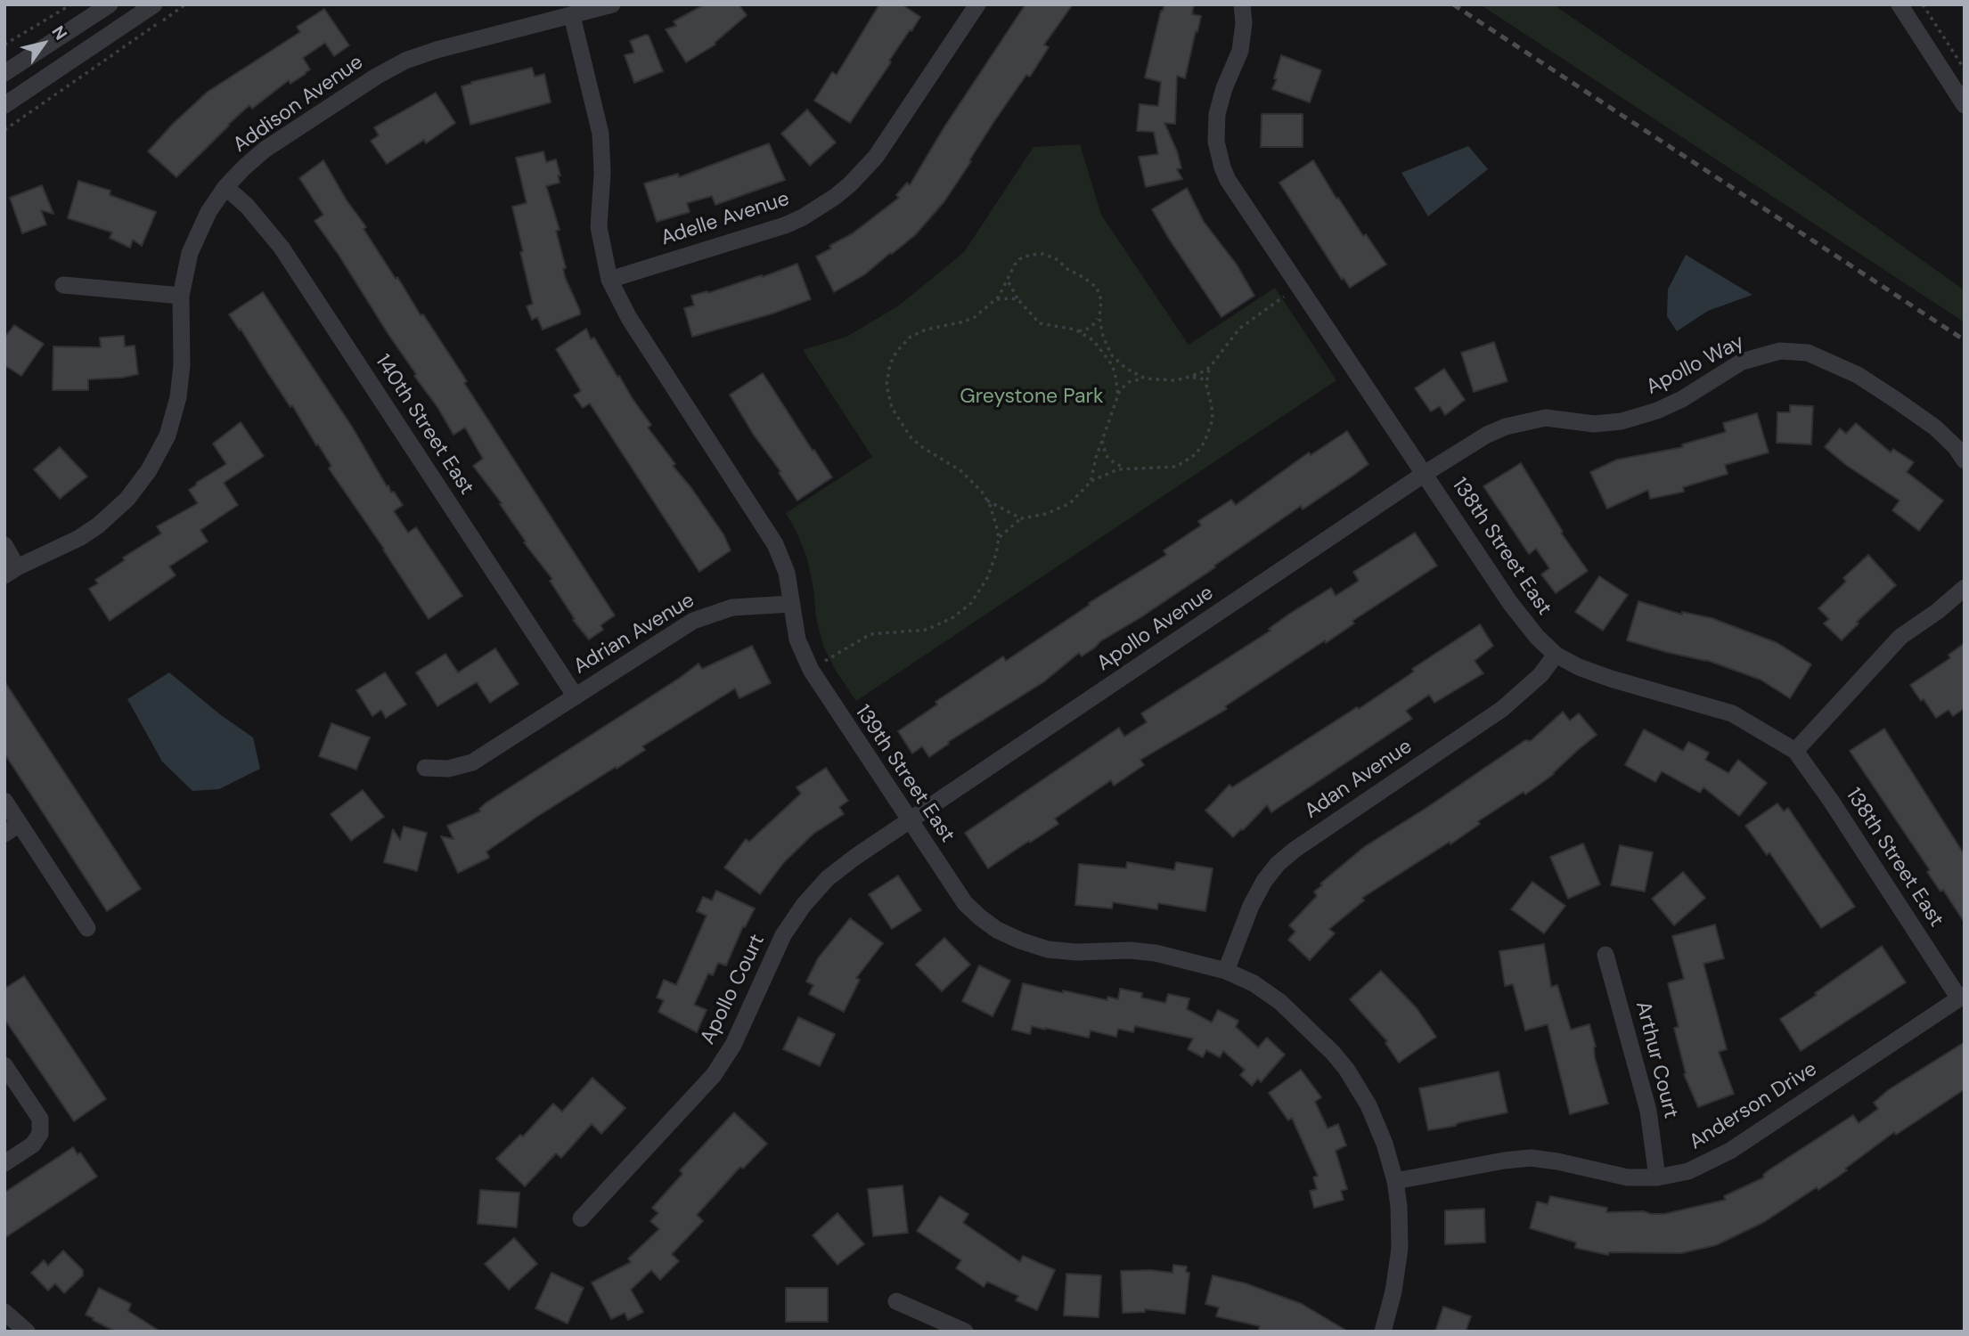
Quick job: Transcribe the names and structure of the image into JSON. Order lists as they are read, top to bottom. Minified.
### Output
{"streets":{"street":["Addison Avenue","Adelle Avenue","Apollo Way","140th Street East","138th Street East","Apollo Avenue","Adrian Avenue","139th Street East","Adan Avenue","Apollo Court","Arthur Court","Anderson Drive"]},"crossings":[["Addison Avenue","140th Street East"],["Addison Avenue","139th Street East"],["Adelle Avenue","139th Street East"],["Apollo Way","138th Street East"],["Apollo Way","Apollo Avenue"],["140th Street East","Adrian Avenue"],["138th Street East","Apollo Avenue"],["138th Street East","Adan Avenue"],["138th Street East","Anderson Drive"],["Apollo Avenue","139th Street East"],["Apollo Avenue","Apollo Court"],["Adrian Avenue","139th Street East"],["139th Street East","Adan Avenue"],["139th Street East","Apollo Court"],["139th Street East","Anderson Drive"],["Arthur Court","Anderson Drive"]],"parks":["Greystone Park"],"north":"top right"}
